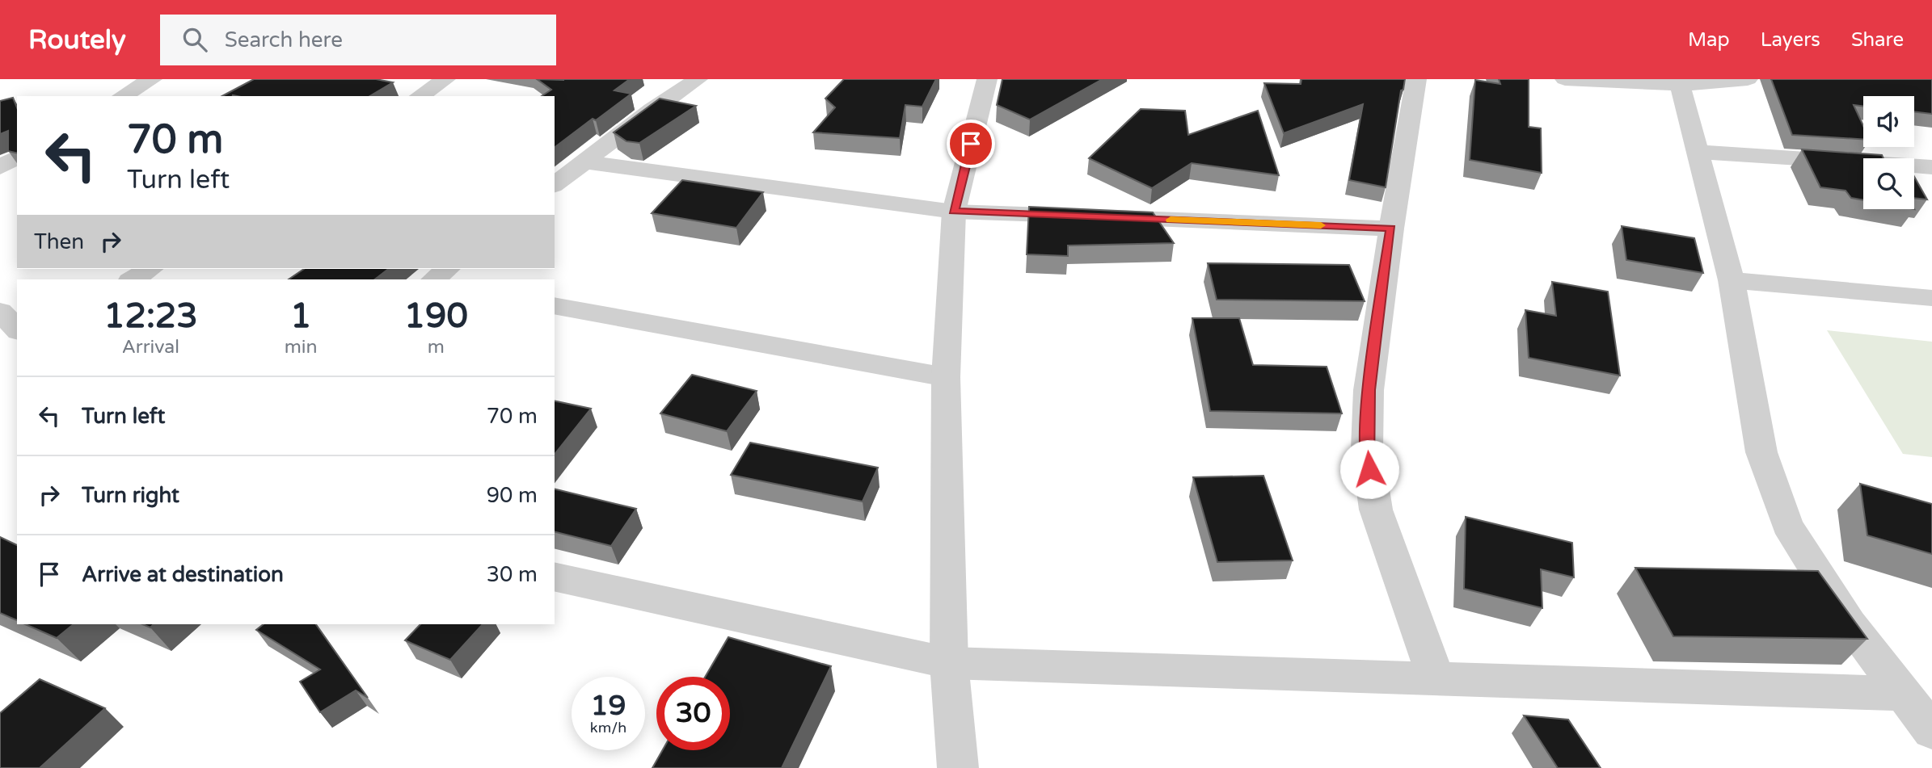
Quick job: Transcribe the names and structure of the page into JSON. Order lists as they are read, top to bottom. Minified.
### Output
{"page":{"header":"Routely","search":"Search here","nav":["Map","Layers","Share"],"turn":["70 m","Turn left"],"then":"Then","eta":["12:23","Arrival","1","min","190","m"],"list":[{"name":"Turn left","value":"70 m"},{"name":"Turn right","value":"90 m"},{"name":"Arrive at destination","value":"30 m"}],"speed":"19 km/h","limit":"30"}}
